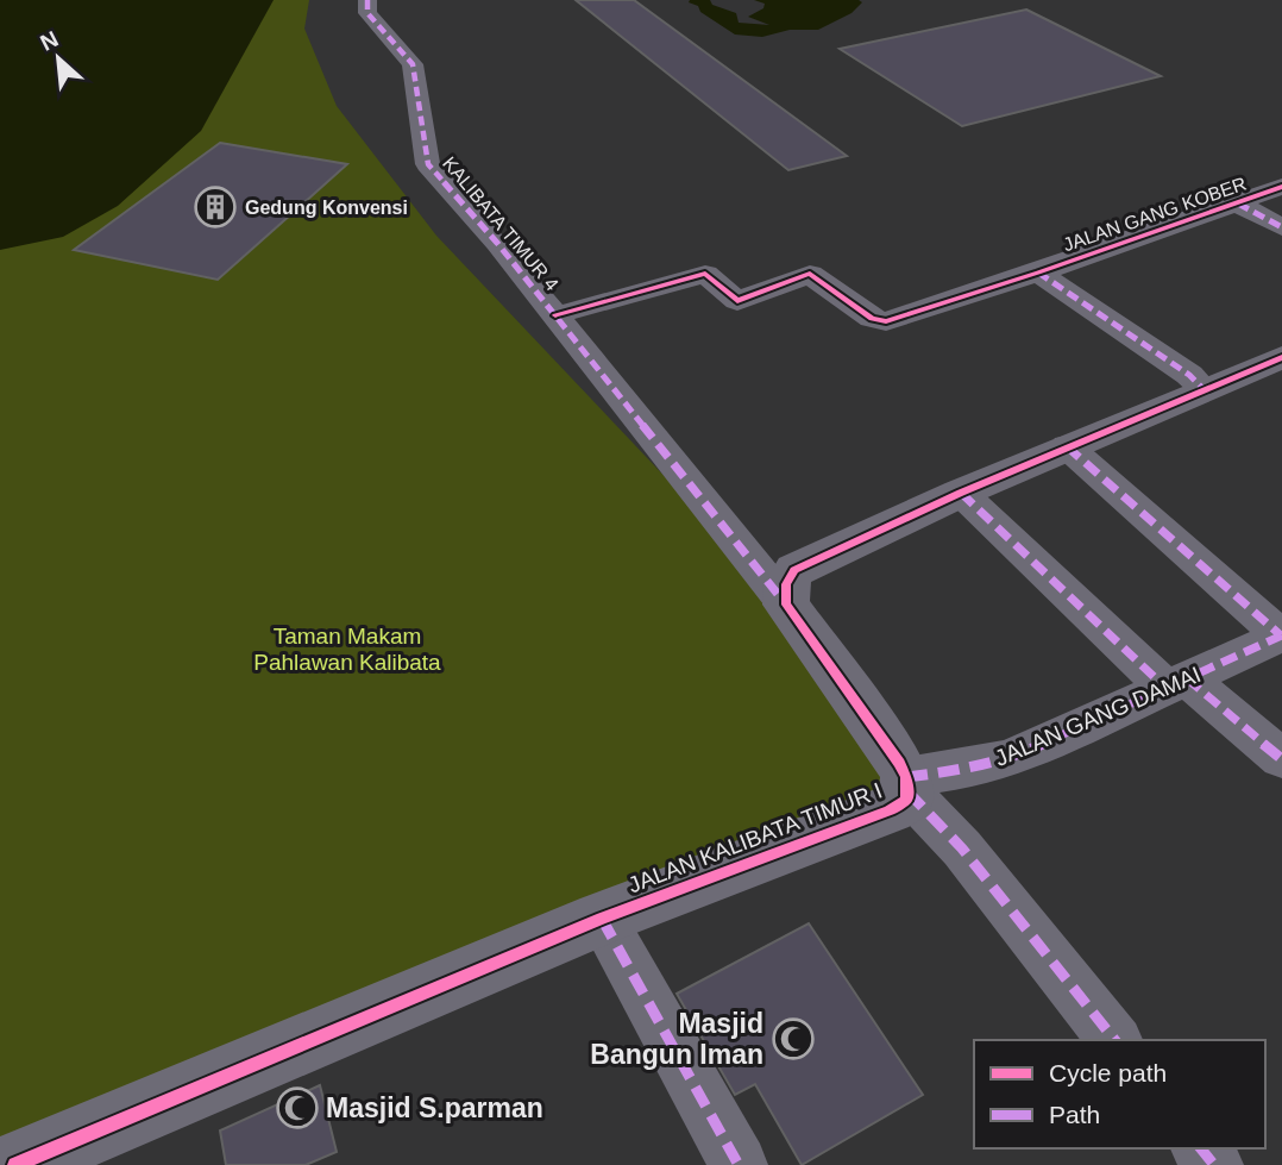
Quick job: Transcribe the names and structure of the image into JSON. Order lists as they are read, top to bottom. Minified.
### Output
{"streets":{"street":["JALAN GANG KOBER","KALIBATA TIMUR 4","JALAN GANG DAMAI","JALAN KALIBATA TIMUR I"]},"crossings":[["JALAN GANG KOBER","KALIBATA TIMUR 4"],["KALIBATA TIMUR 4","JALAN KALIBATA TIMUR I"],["JALAN GANG DAMAI","JALAN KALIBATA TIMUR I"]],"parks":["Taman Makam Pahlawan Kalibata"],"places":{"building":["Gedung Konvensi"],"mosque":["Masjid Bangun Iman","Masjid S.parman"]},"legend":["Cycle path","Path"],"north":"top left"}
